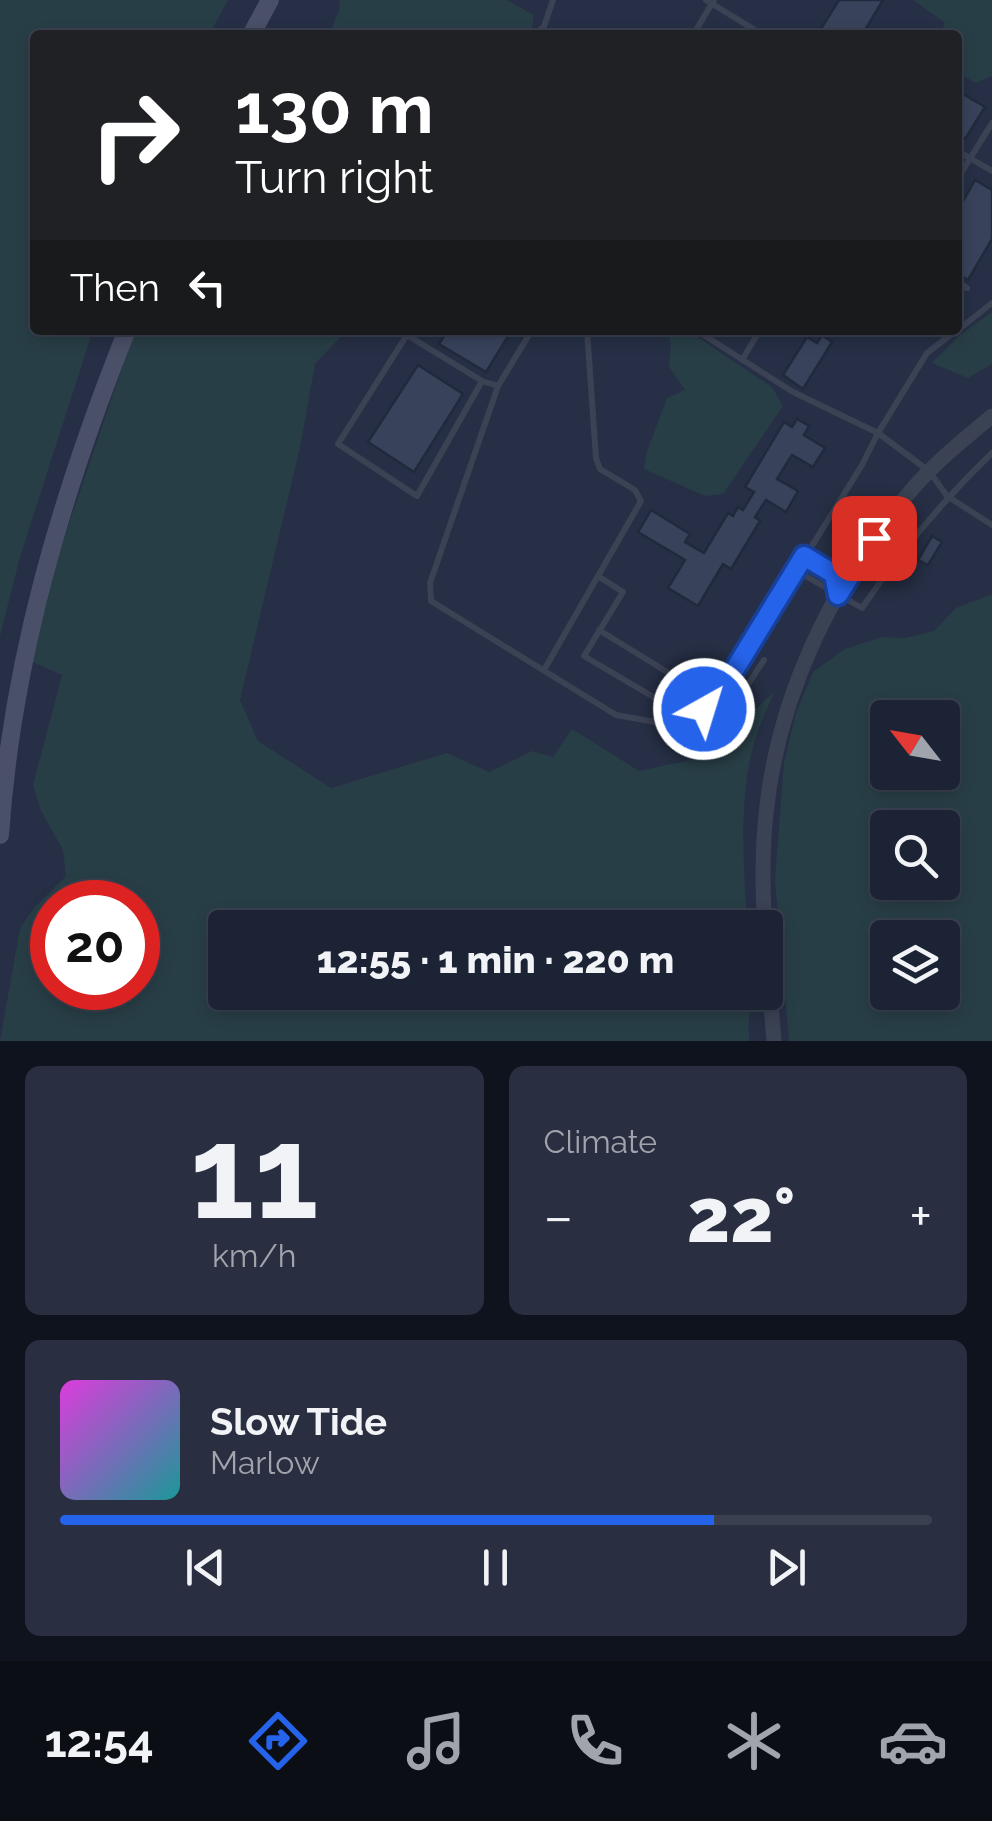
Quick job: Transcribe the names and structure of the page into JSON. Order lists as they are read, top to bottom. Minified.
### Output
{"north":"top left","page":{"turn":["130 m","Turn right"],"then":"Then","limit":"20","trip":"12:55 · 1 min · 220 m","tile":[["11","km/h"],"Climate"],"heat":["−","22°","+"],"song":["Slow Tide","Marlow"],"tabs":"12:54"}}
